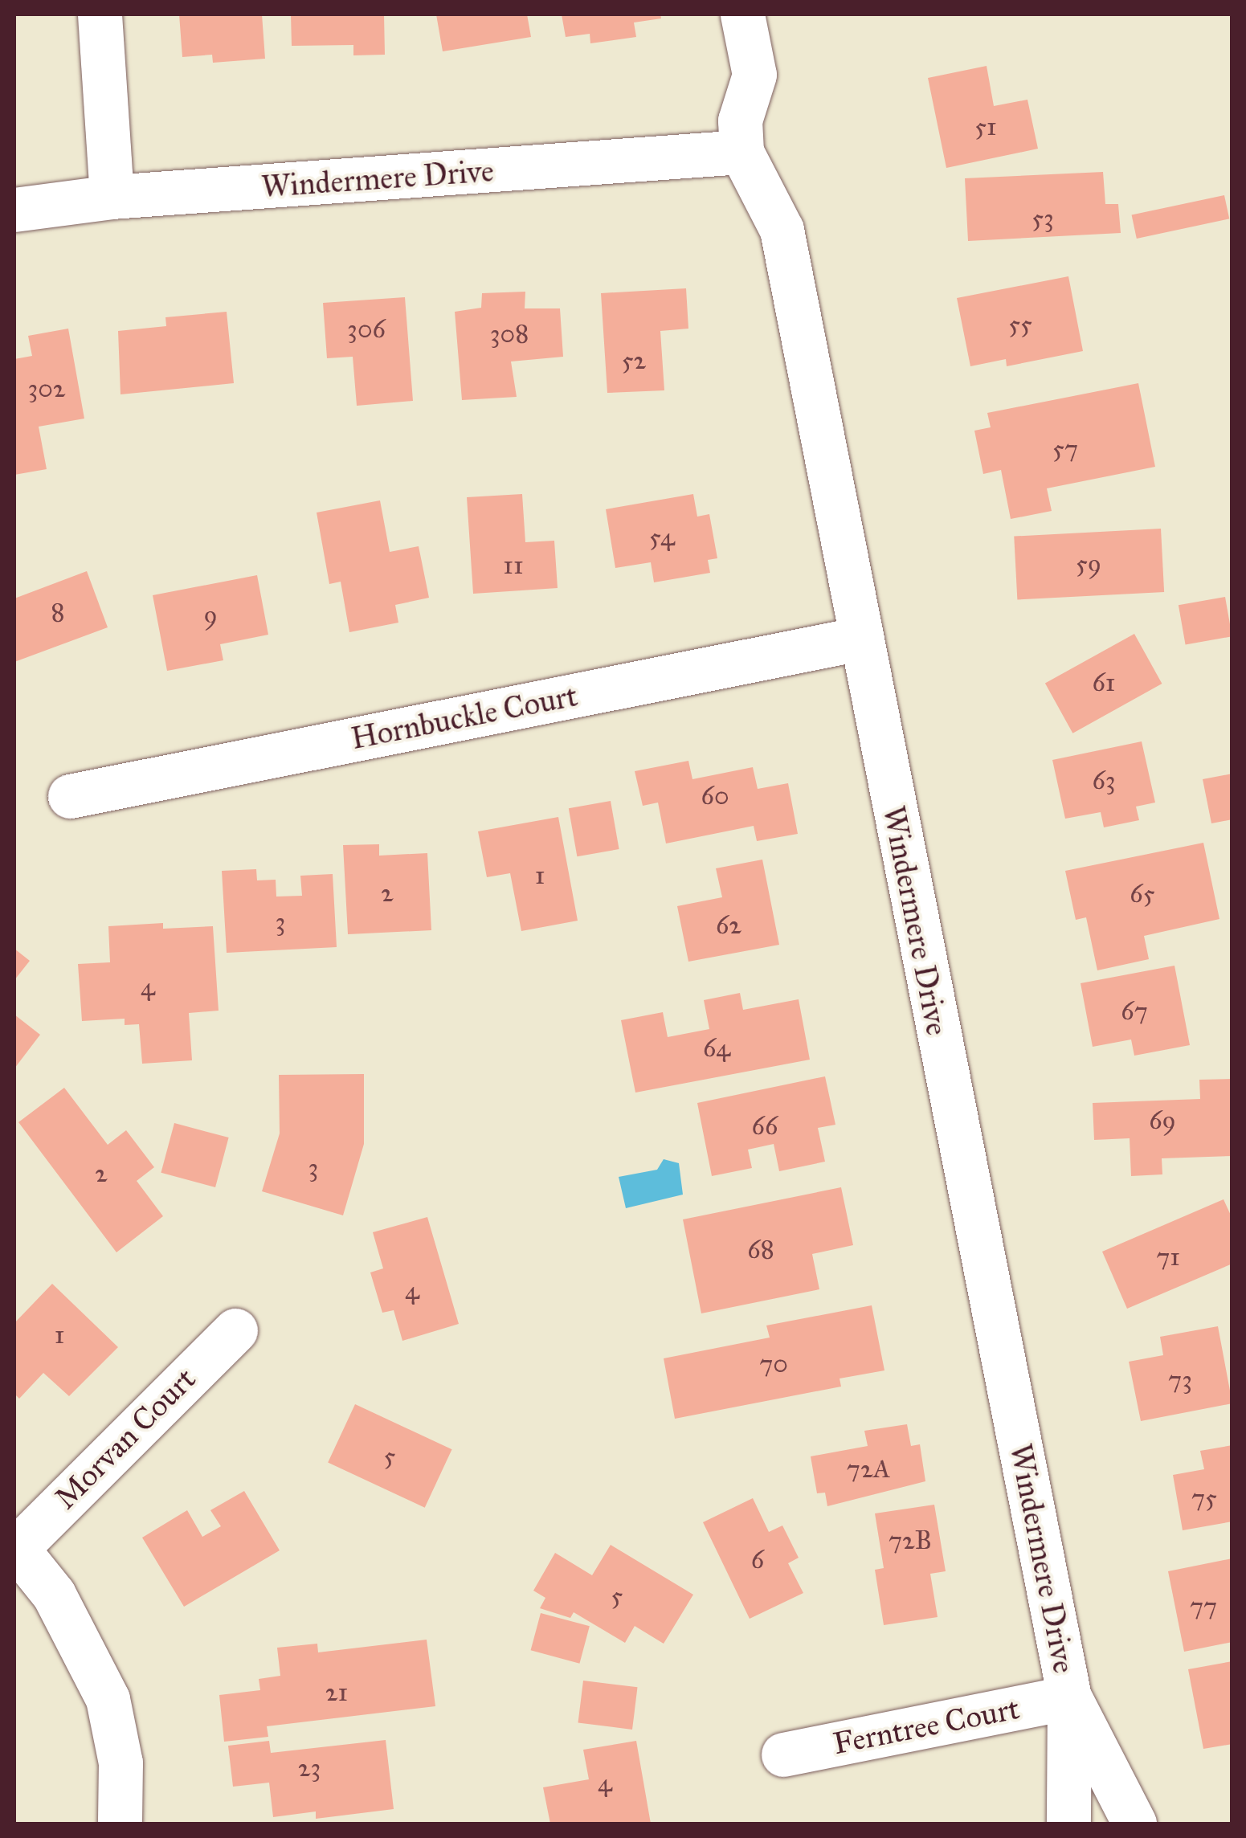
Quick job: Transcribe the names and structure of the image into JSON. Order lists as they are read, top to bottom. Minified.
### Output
{"streets":{"street":["Windermere Drive","Hornbuckle Court","Morvan Court","Ferntree Court"]},"crossings":[["Windermere Drive","Hornbuckle Court"],["Windermere Drive","Ferntree Court"]],"house_numbers":["51","53","55","306","308","52","302","57","54","59","11","8","9","61","63","60","1","2","65","3","62","4","67","64","69","66","3","2","68","71","4","1","70","73","5","72A","75","72B","6","5","77","21","23","4"]}
